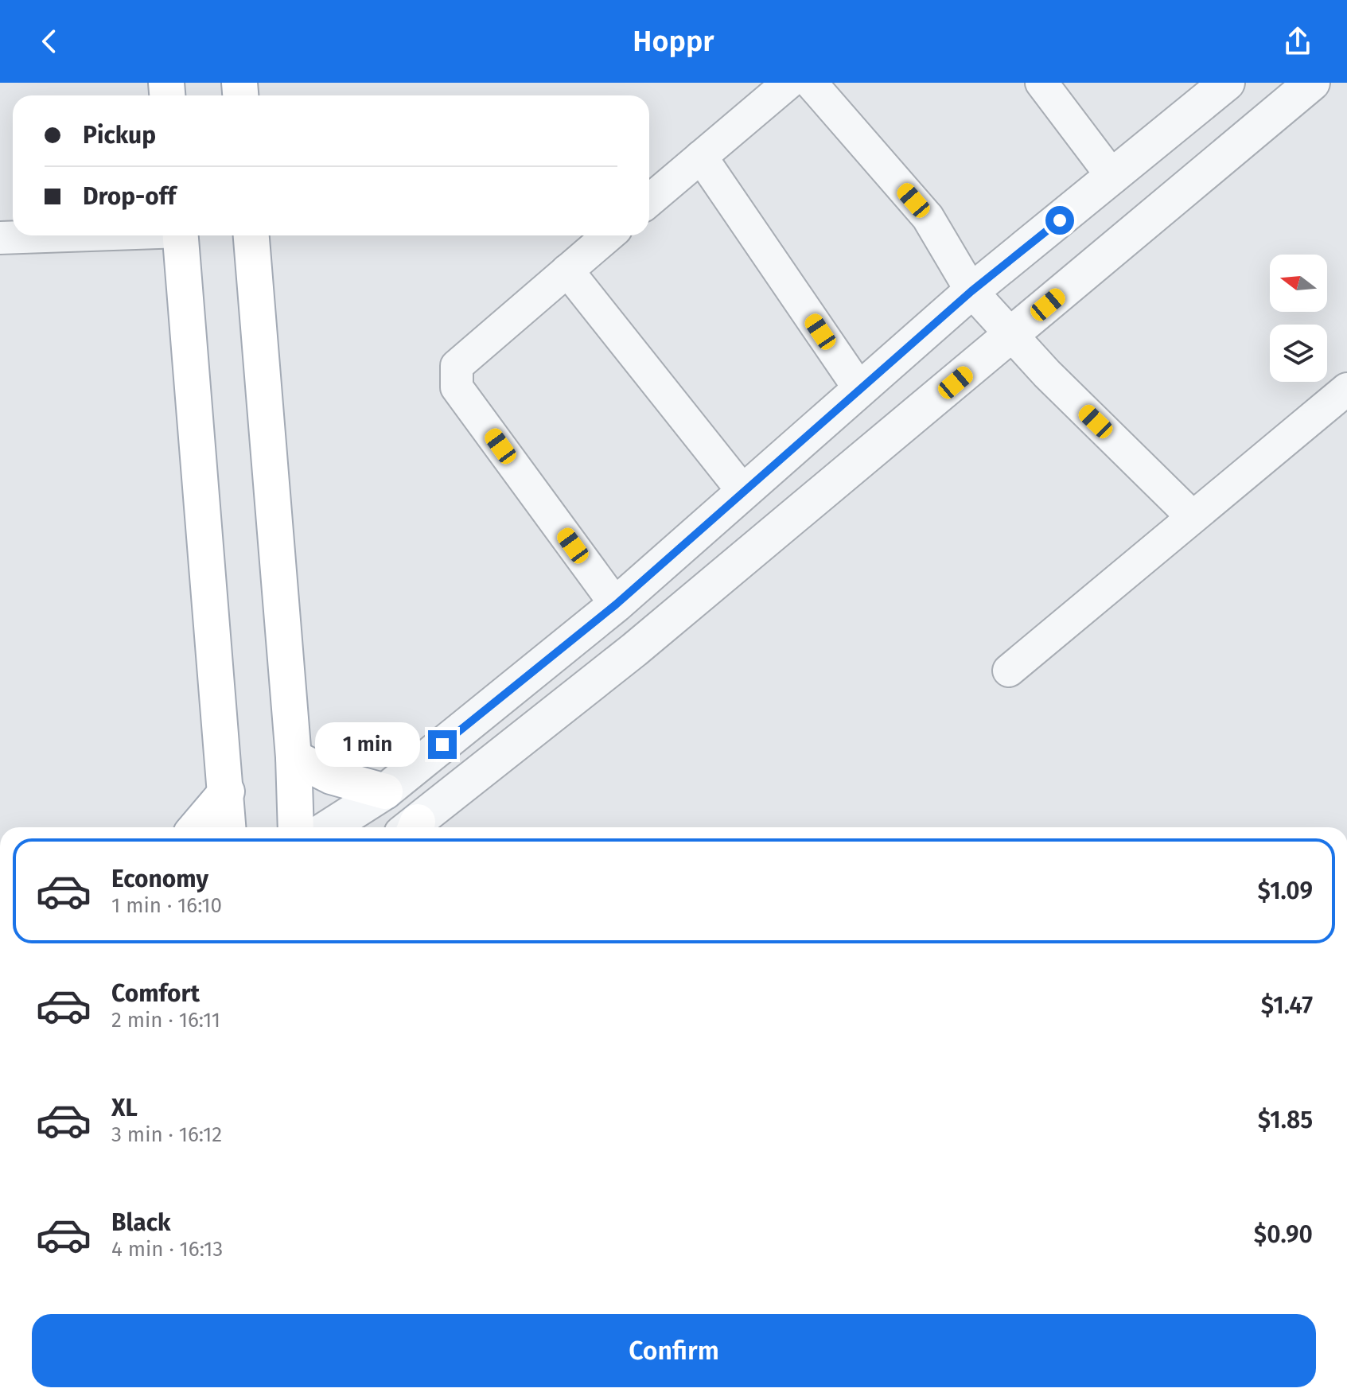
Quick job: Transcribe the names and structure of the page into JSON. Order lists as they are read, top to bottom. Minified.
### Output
{"north":"left","page":{"header":"Hoppr","banner":["Pickup","Drop-off"],"bubble":"1 min","list":[{"name":"Economy","note":"1 min · 16:10","value":"$1.09"},{"name":"Comfort","note":"2 min · 16:11","value":"$1.47"},{"name":"XL","note":"3 min · 16:12","value":"$1.85"},{"name":"Black","note":"4 min · 16:13","value":"$0.90"}],"buttons":"Confirm"}}
